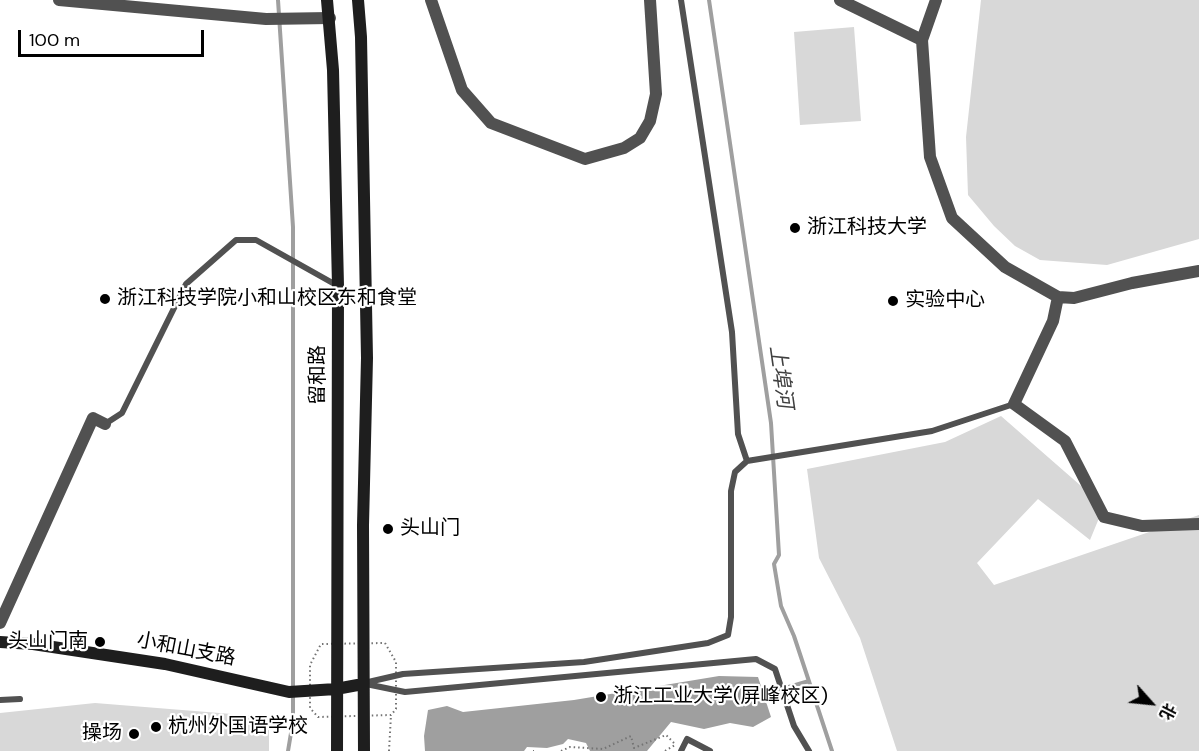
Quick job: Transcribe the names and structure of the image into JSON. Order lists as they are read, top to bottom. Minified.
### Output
{"streets":{"main road":["留和路","小和山支路"]},"crossings":[["留和路","小和山支路"]],"water":["上埠河"],"places":["浙江科技大学","浙江科技学院小和山校区东和食堂","实验中心","头山门","头山门南","浙江工业大学(屏峰校区)","杭州外国语学校","操场"],"scale_bar":"100 m","north":"bottom right"}
